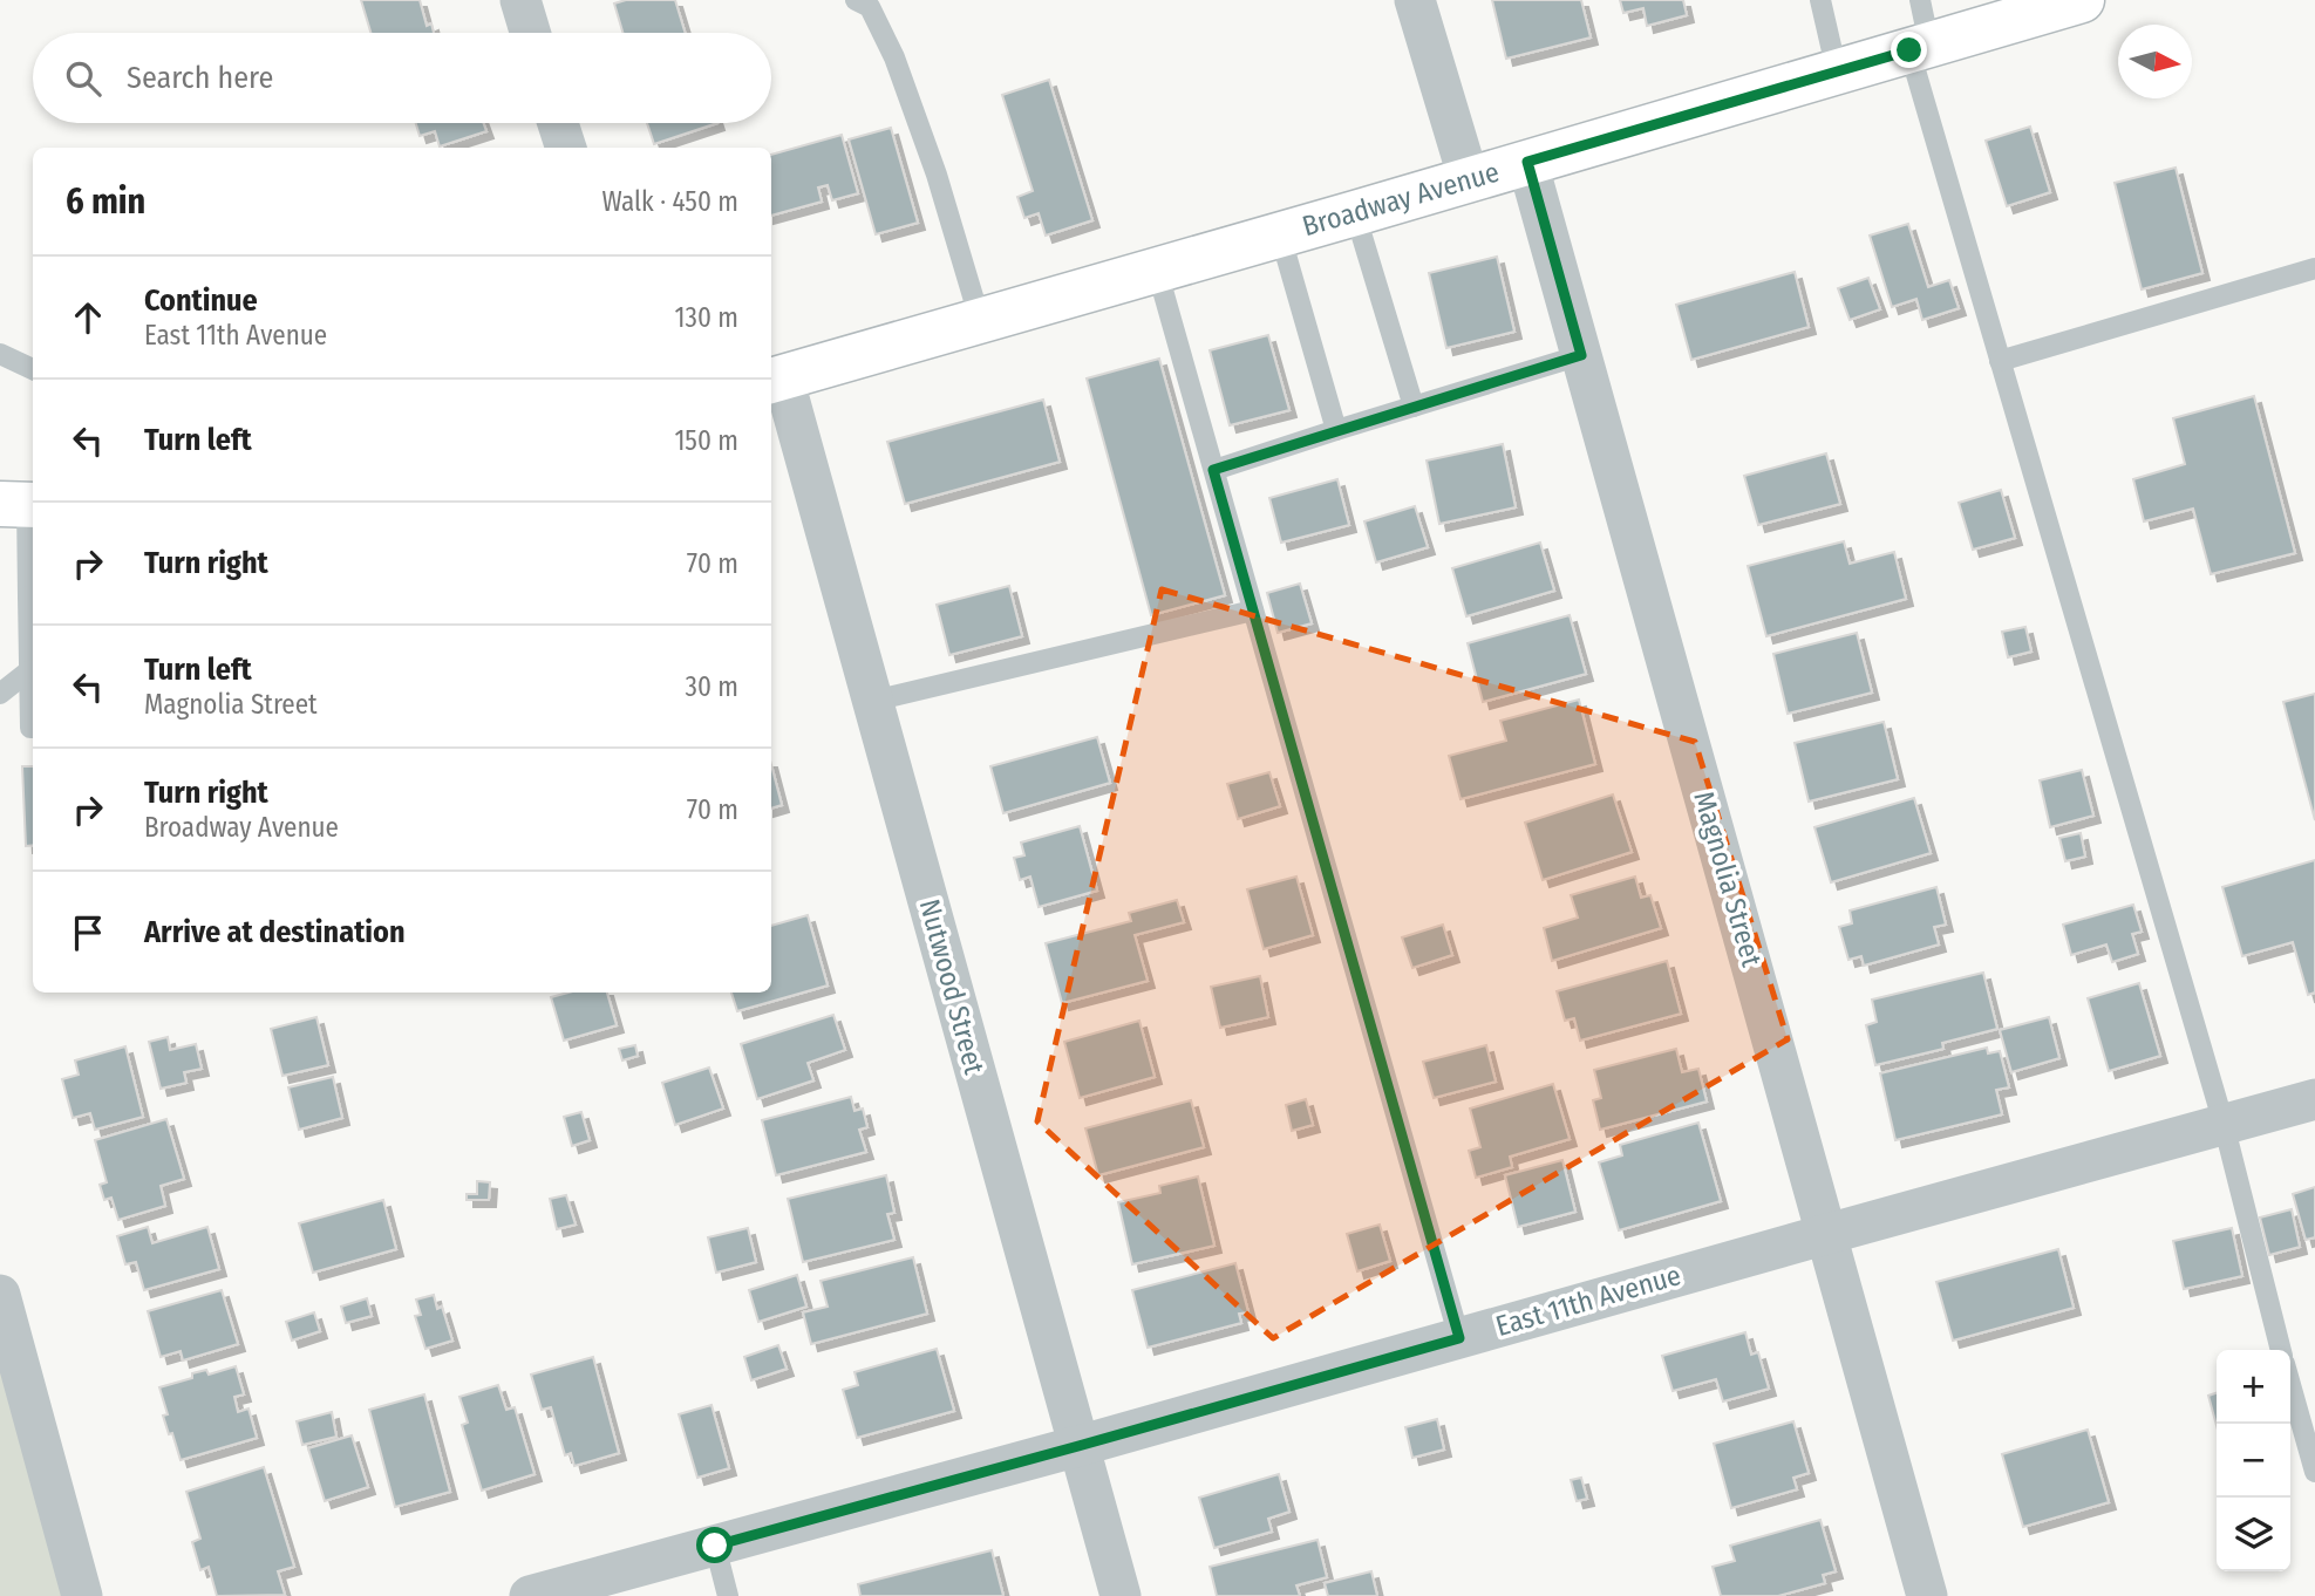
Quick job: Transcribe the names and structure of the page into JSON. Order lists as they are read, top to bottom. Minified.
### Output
{"streets":{"main road":["Broadway Avenue"],"street":["Magnolia Street","Nutwood Street","East 11th Avenue"]},"crossings":[["Broadway Avenue","Magnolia Street"],["Broadway Avenue","Nutwood Street"],["Magnolia Street","East 11th Avenue"],["Nutwood Street","East 11th Avenue"]],"north":"right","page":{"search":"Search here","heading":["6 min","Walk · 450 m"],"list":[["Continue","East 11th Avenue","130 m"],["Turn left","150 m"],["Turn right","70 m"],["Turn left","Magnolia Street","30 m"],["Turn right","Broadway Avenue","70 m"],"Arrive at destination"],"map_buttons":["+","−"]}}
